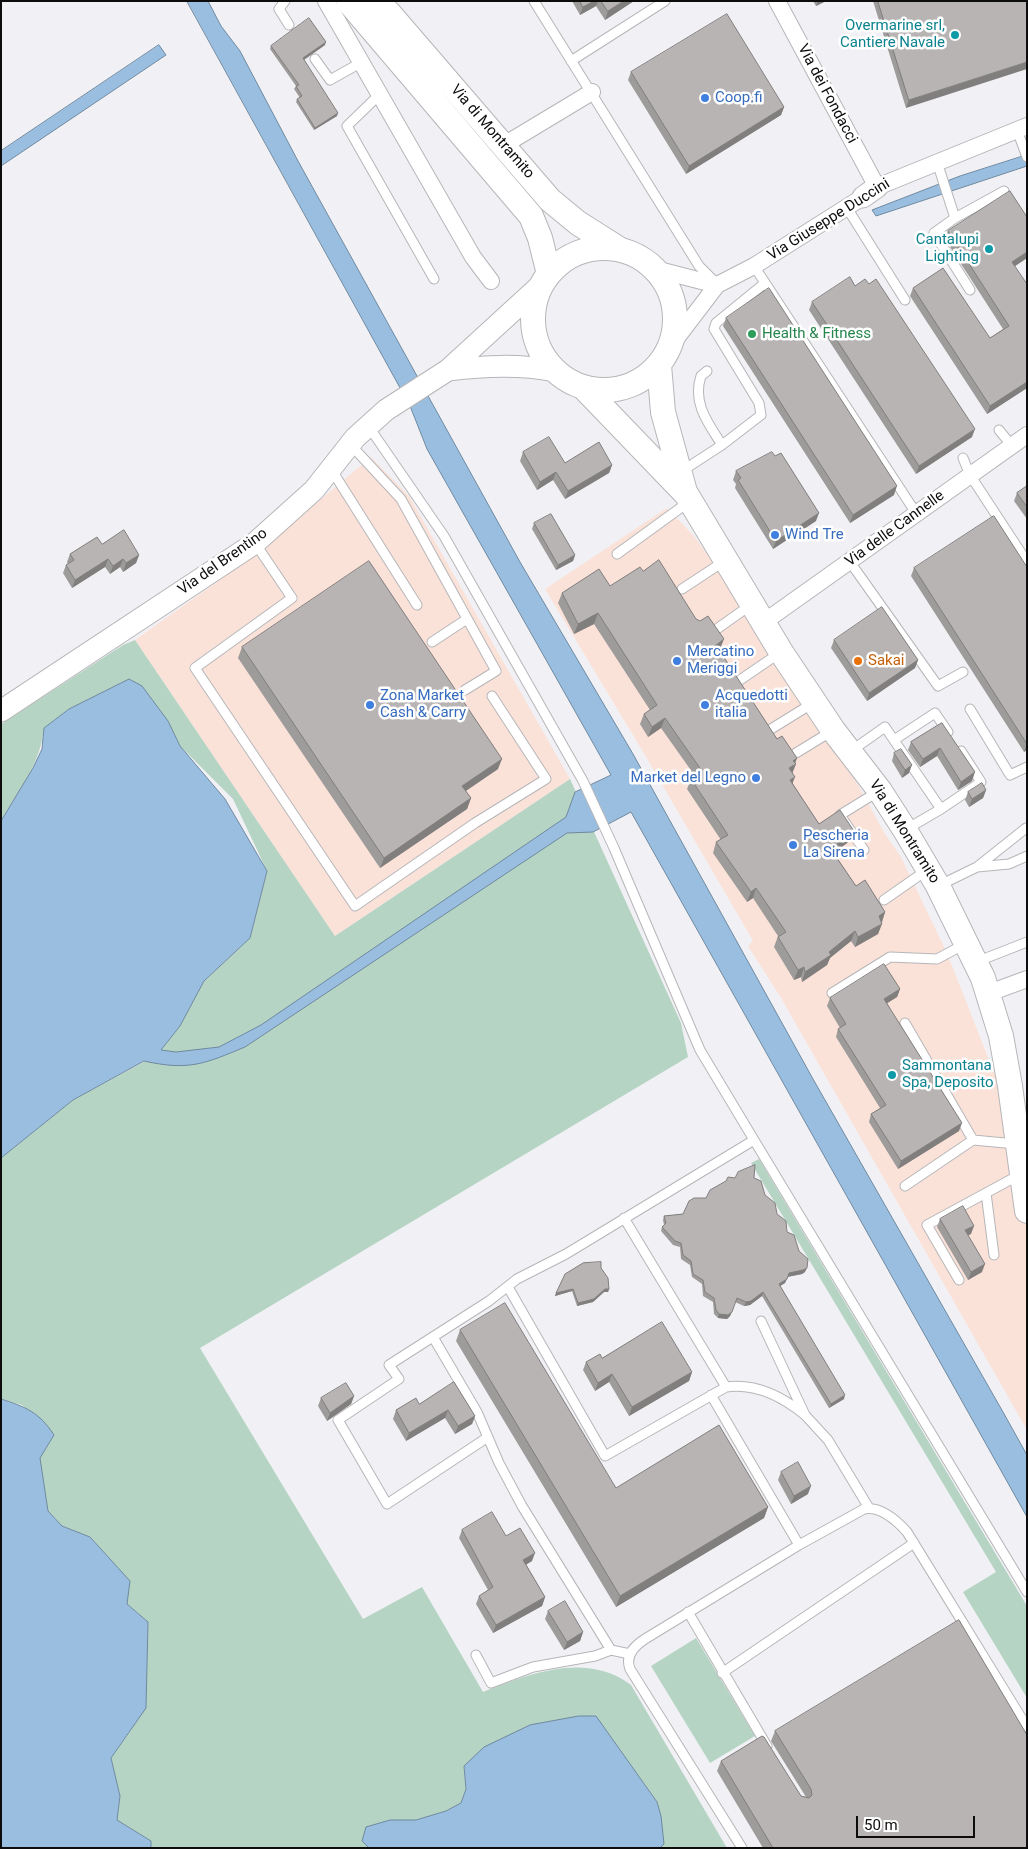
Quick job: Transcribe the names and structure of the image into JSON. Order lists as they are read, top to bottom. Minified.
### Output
{"streets":{"main road":["Via di Montramito"],"street":["Via dei Fondacci","Via Giuseppe Duccini","Via delle Cannelle","Via del Brentino"]},"crossings":[["Via dei Fondacci","Via Giuseppe Duccini"],["Via di Montramito","Via Giuseppe Duccini"],["Via di Montramito","Via delle Cannelle"],["Via di Montramito","Via del Brentino"],["Via Giuseppe Duccini","Via del Brentino"]],"places":["Overmarine srl, Cantiere Navale","Coop.fi","Cantalupi Lighting","Health & Fitness","Wind Tre","Mercatino Meriggi","Sakai","Zona Market Cash & Carry","Acquedotti italia","Market del Legno","Pescheria La Sirena","Sammontana Spa, Deposito"],"scale_bar":"50 m"}
